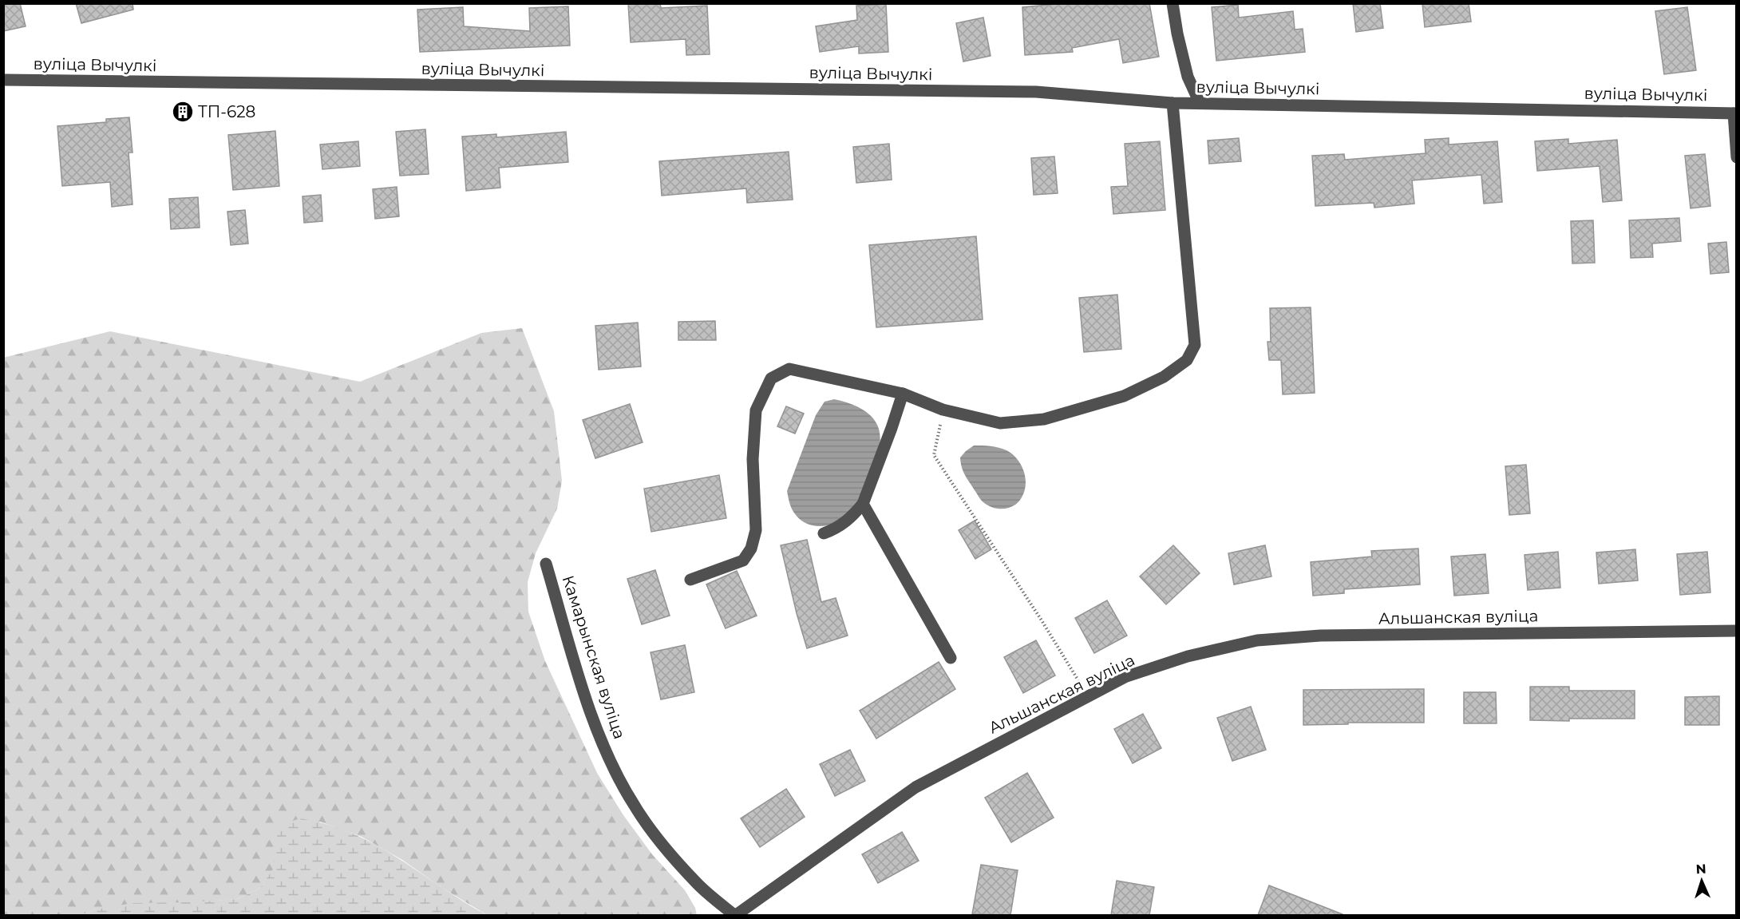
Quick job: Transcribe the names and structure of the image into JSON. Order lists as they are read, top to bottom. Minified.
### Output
{"streets":{"street":["вуліца Вычулкі","Альшанская вуліца","Камарынская вуліца"]},"crossings":[["Альшанская вуліца","Камарынская вуліца"]],"places":{"building":["ТП-628"]},"north":"top"}
